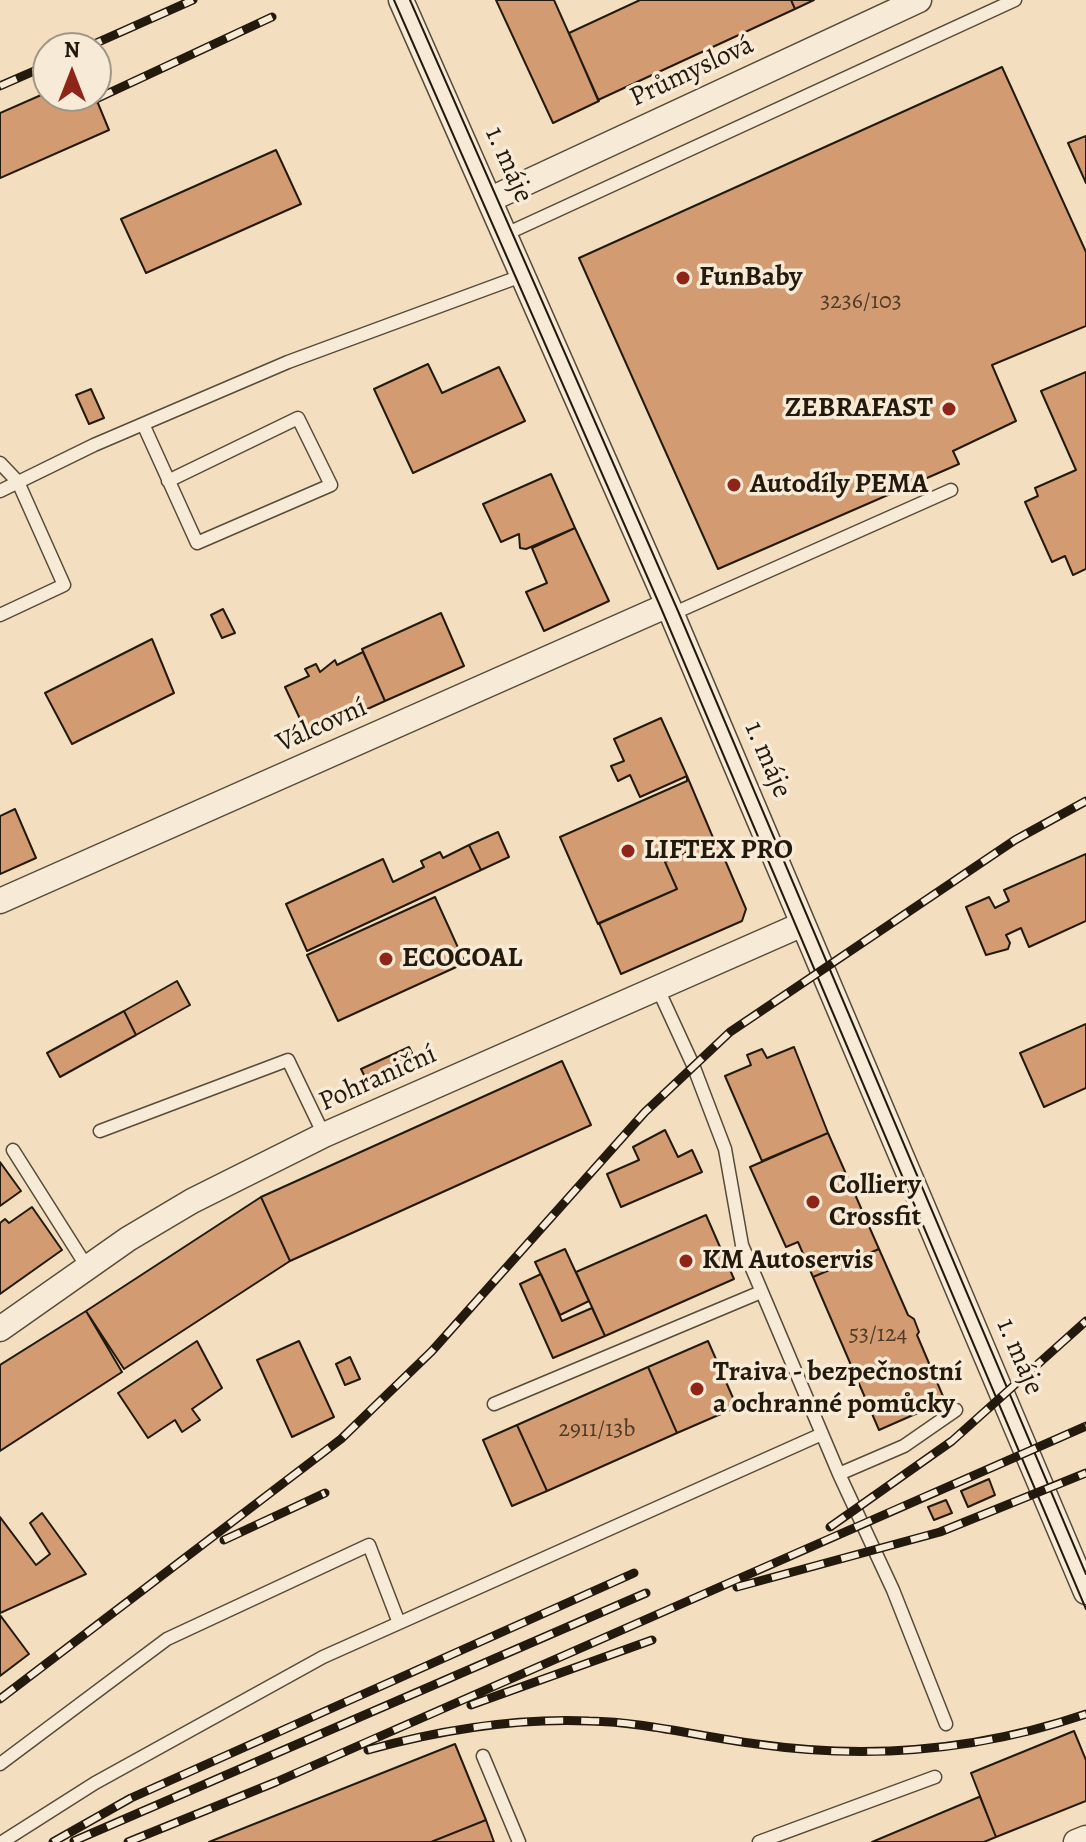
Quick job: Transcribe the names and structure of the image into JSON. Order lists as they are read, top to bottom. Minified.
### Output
{"streets":{"street":["Průmyslová","1. máje","Válcovní","Pohraniční"]},"crossings":[["Průmyslová","1. máje"],["1. máje","Válcovní"],["1. máje","Pohraniční"]],"places":["FunBaby","ZEBRAFAST","Autodíly PEMA","LIFTEX PRO","ECOCOAL","Colliery Crossfit","KM Autoservis","Traiva - bezpečnostní a ochranné pomůcky"],"house_numbers":["3236/103","53/124","2911/13b"],"north":"top"}
